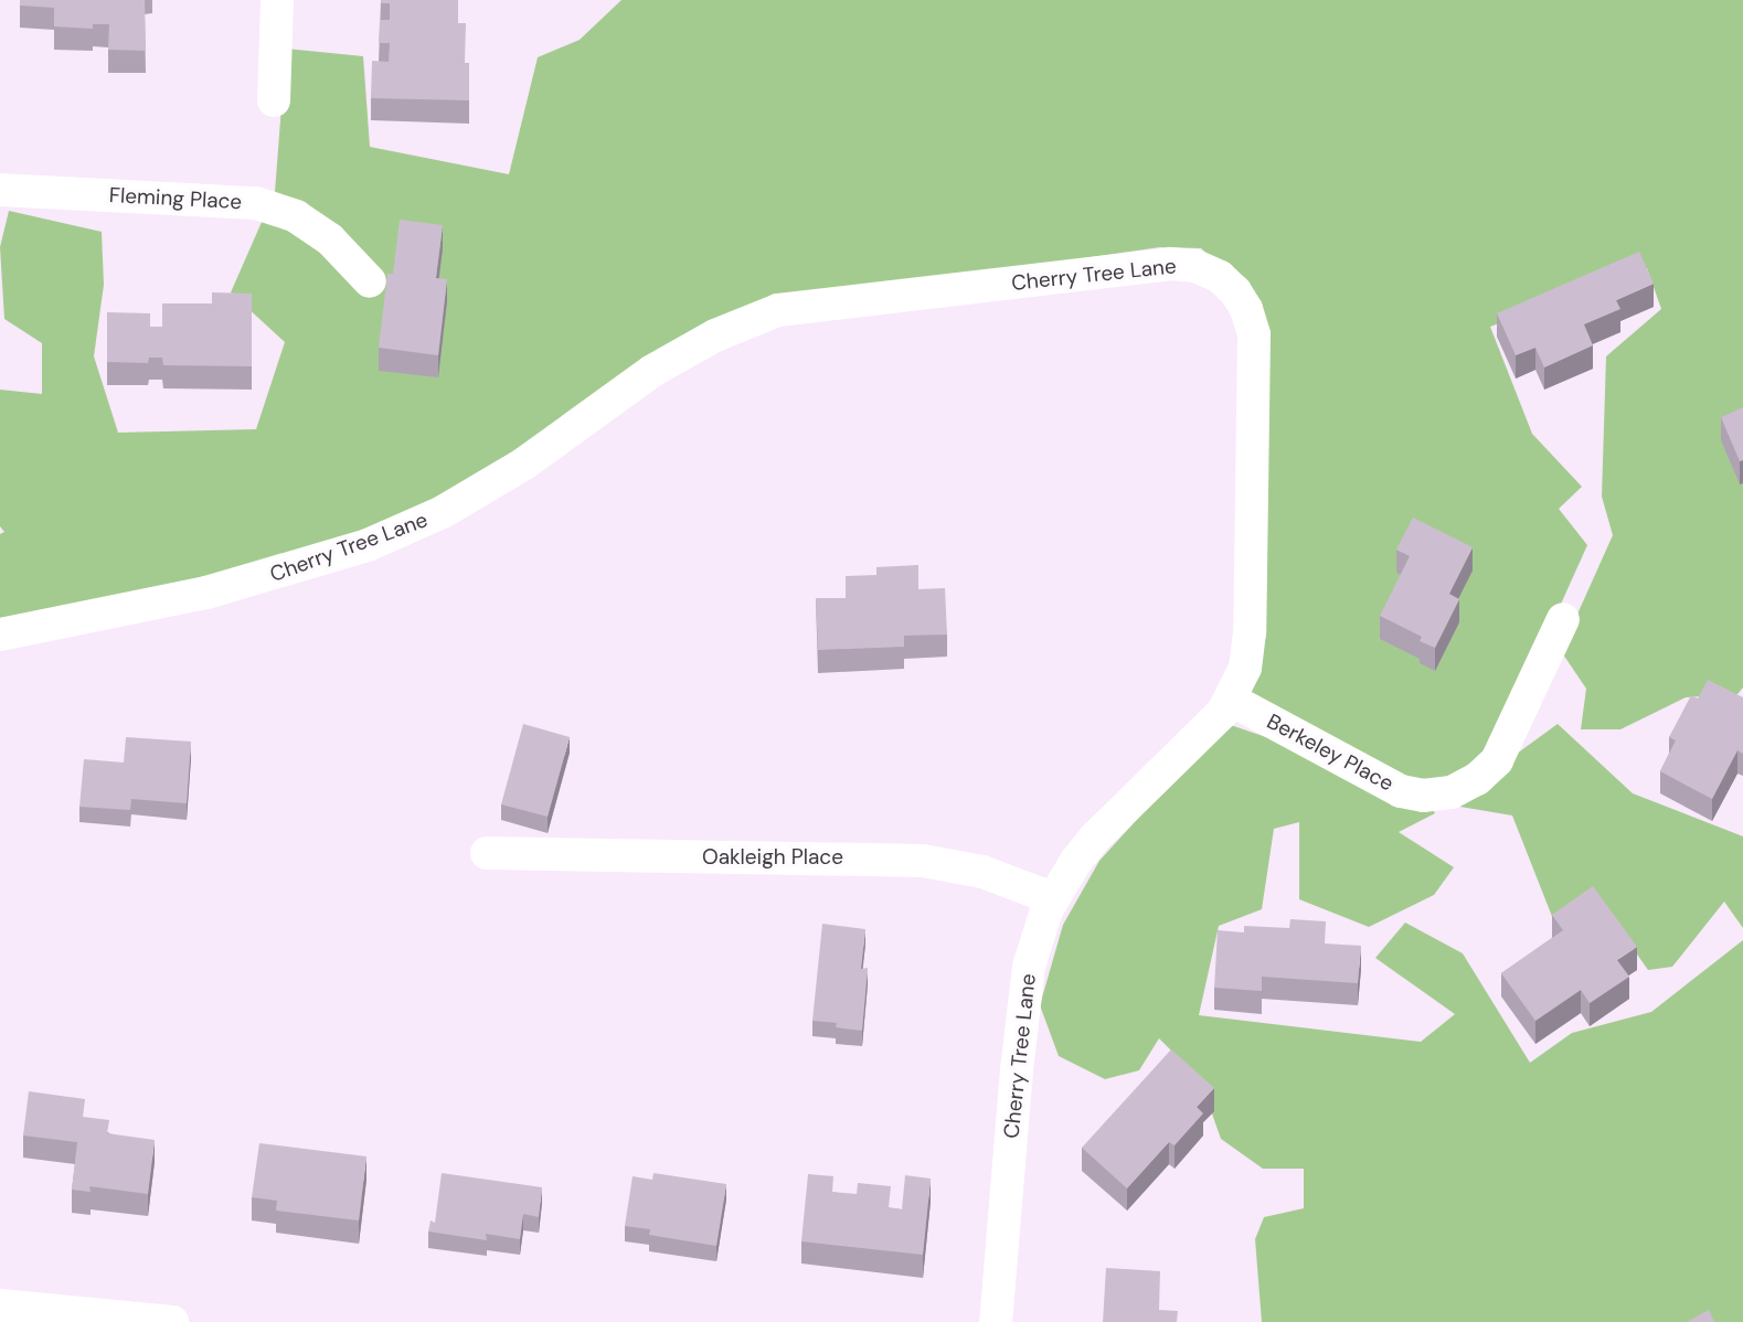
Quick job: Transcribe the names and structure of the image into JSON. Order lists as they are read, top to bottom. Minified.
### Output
{"streets":{"street":["Fleming Place","Cherry Tree Lane","Berkeley Place","Oakleigh Place"]},"crossings":[["Cherry Tree Lane","Berkeley Place"],["Cherry Tree Lane","Oakleigh Place"]]}
